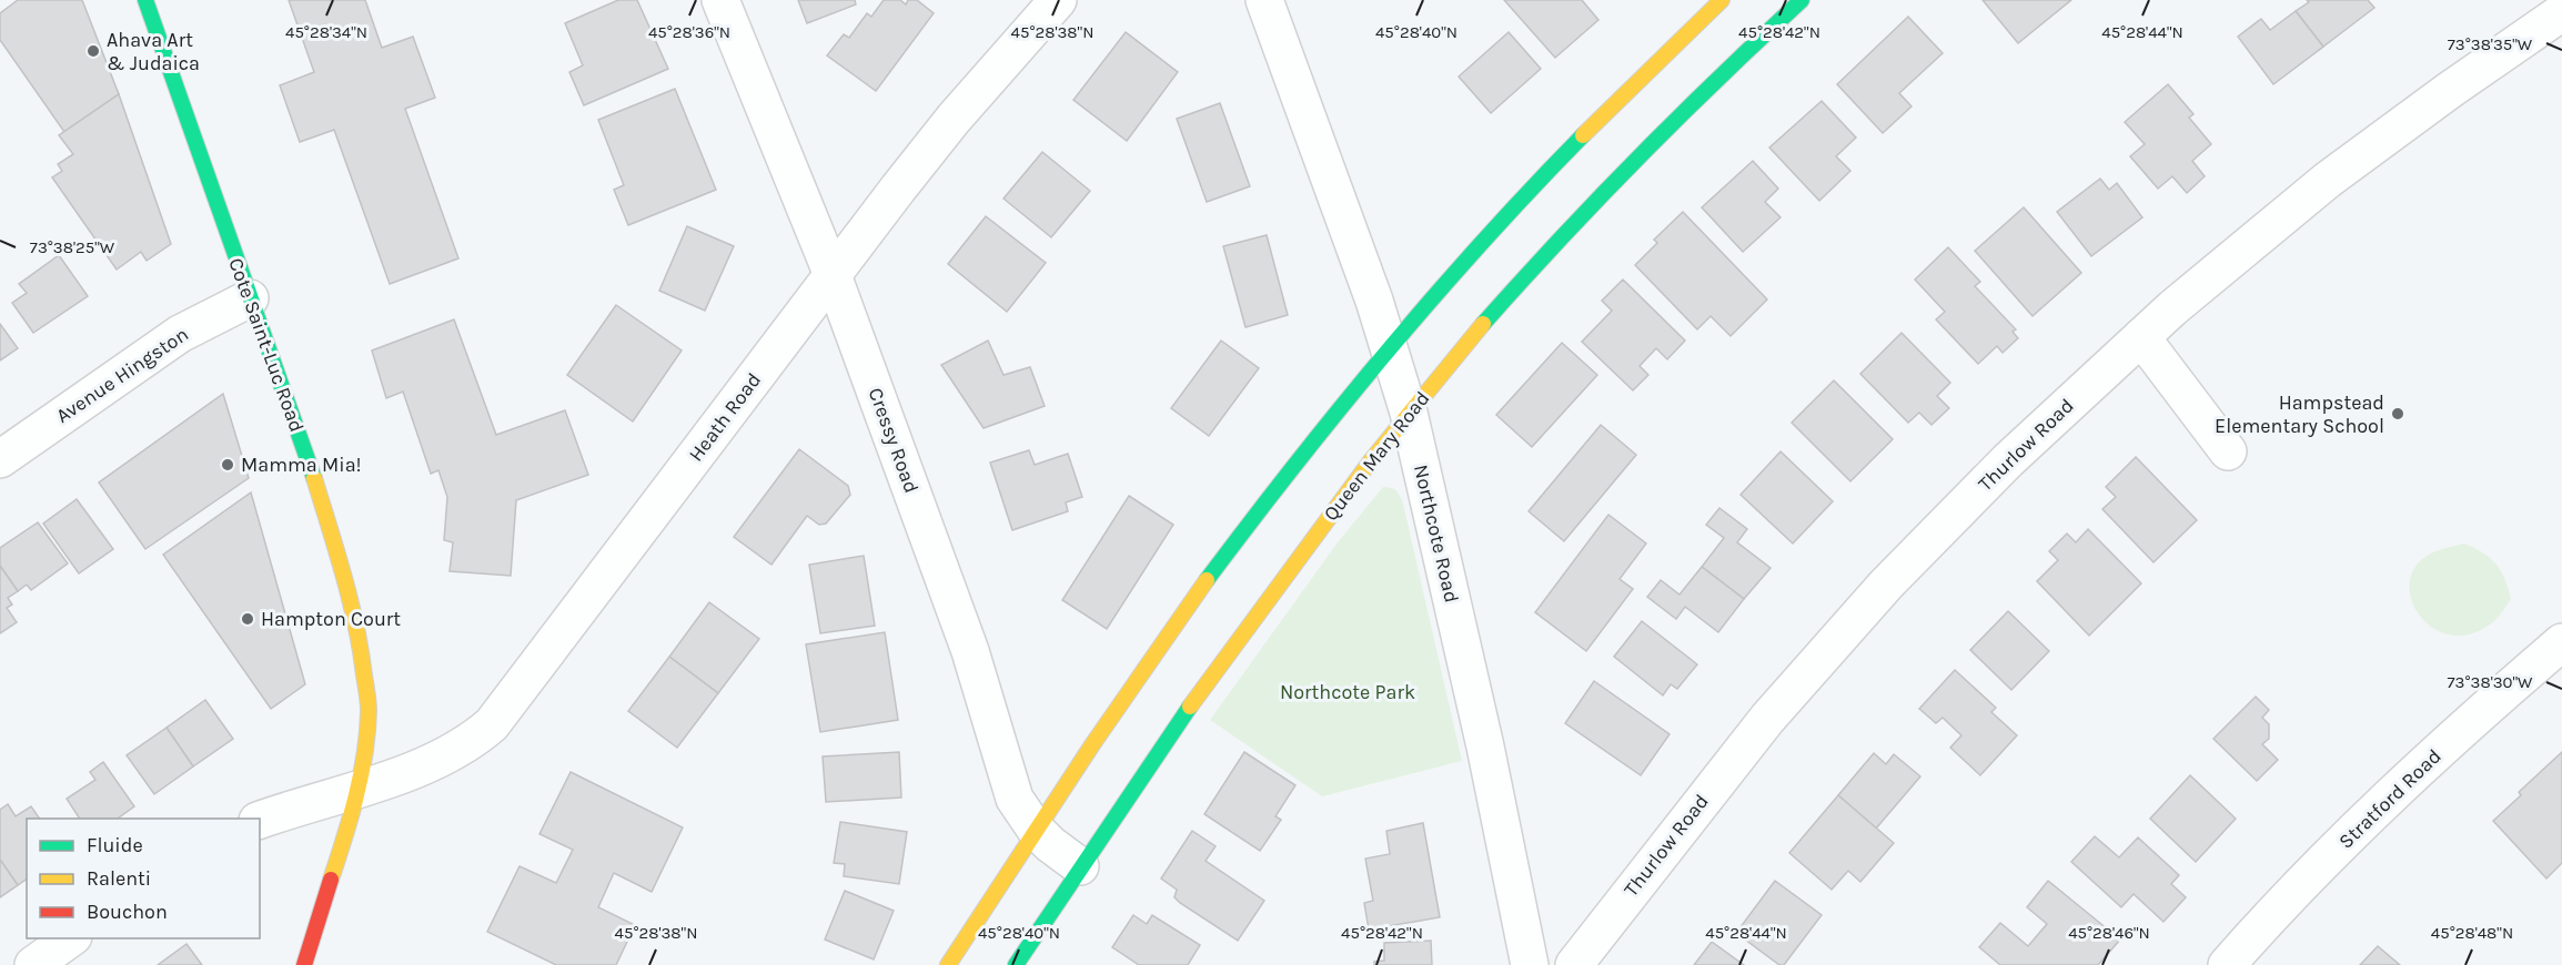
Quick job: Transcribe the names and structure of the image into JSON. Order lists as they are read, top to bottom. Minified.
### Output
{"streets":{"street":["Cote Saint-Luc Road","Avenue Hingston","Heath Road","Cressy Road","Thurlow Road","Queen Mary Road","Northcote Road","Stratford Road"]},"crossings":[["Cote Saint-Luc Road","Avenue Hingston"],["Cote Saint-Luc Road","Heath Road"],["Heath Road","Cressy Road"],["Cressy Road","Queen Mary Road"],["Queen Mary Road","Northcote Road"]],"parks":["Northcote Park"],"places":["Ahava Art & Judaica","Hampstead Elementary School","Mamma Mia!","Hampton Court"],"legend":["Fluide","Ralenti","Bouchon"],"coordinates":["45°28'34\"N","45°28'36\"N","45°28'38\"N","45°28'40\"N","45°28'42\"N","45°28'44\"N","73°38'35\"W","73°38'25\"W","73°38'30\"W","45°28'46\"N","45°28'48\"N"]}
